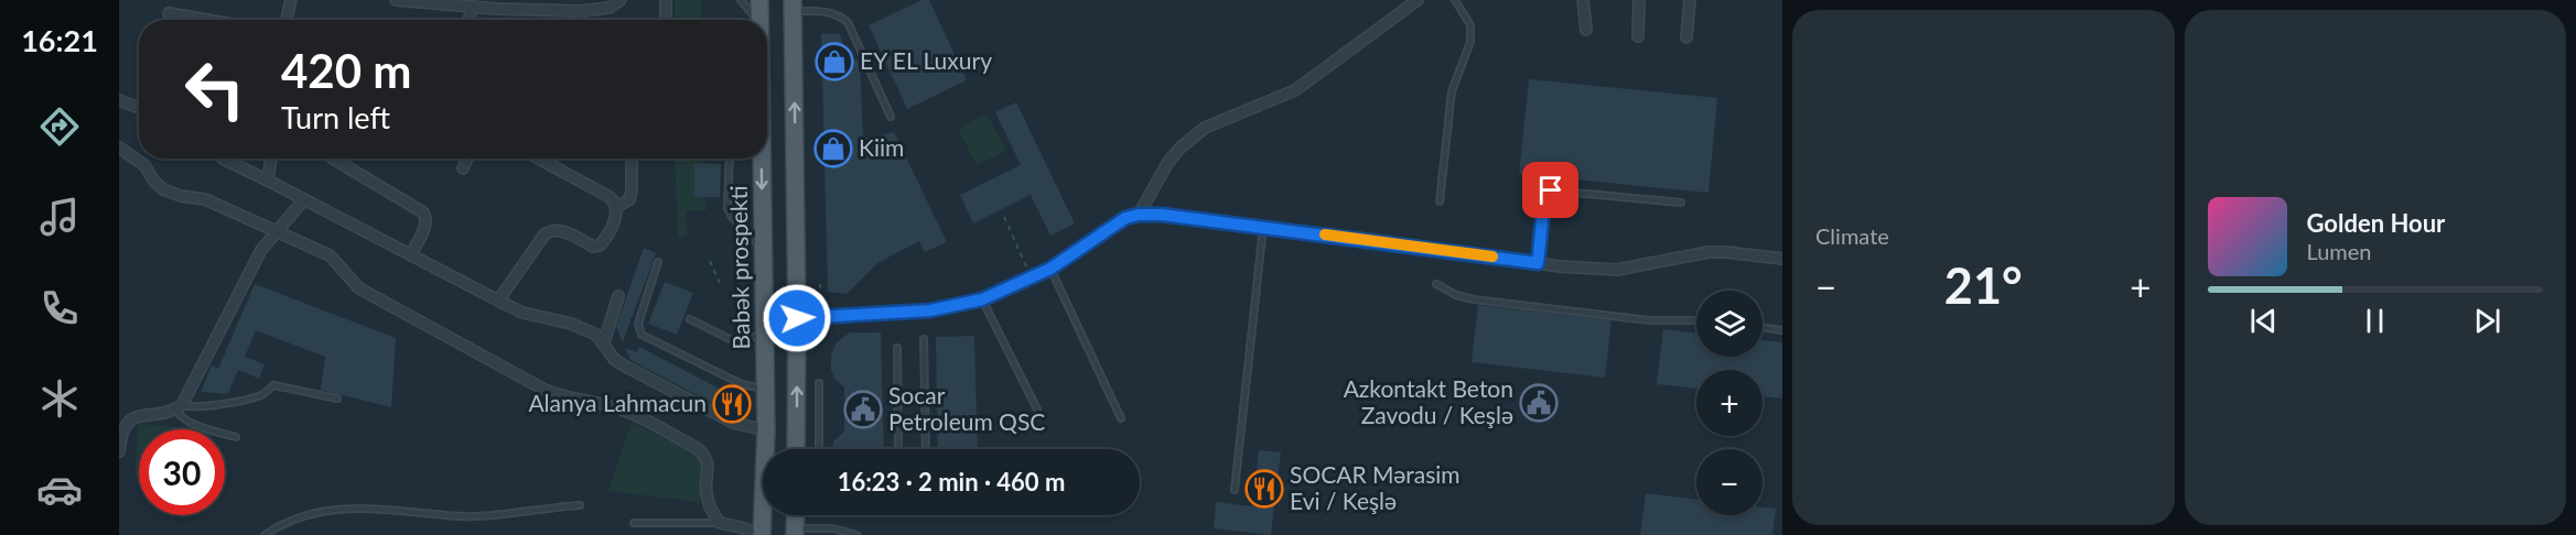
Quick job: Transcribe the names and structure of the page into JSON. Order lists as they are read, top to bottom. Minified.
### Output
{"streets":{"main road":["Babək prospekti"]},"places":{"shop":["EY EL Luxury","Kiim"],"public building":["Azkontakt Beton Zavodu / Keşlə","Socar Petroleum QSC"],"restaurant":["Alanya Lahmacun","SOCAR Mərasim Evi / Keşlə"]},"page":{"tabs":"16:21","tile":"Climate","turn":["420 m","Turn left"],"song":["Golden Hour","Lumen"],"heat":["−","21°","+"],"map_buttons":["+","−"],"limit":"30","trip":"16:23 · 2 min · 460 m"}}
